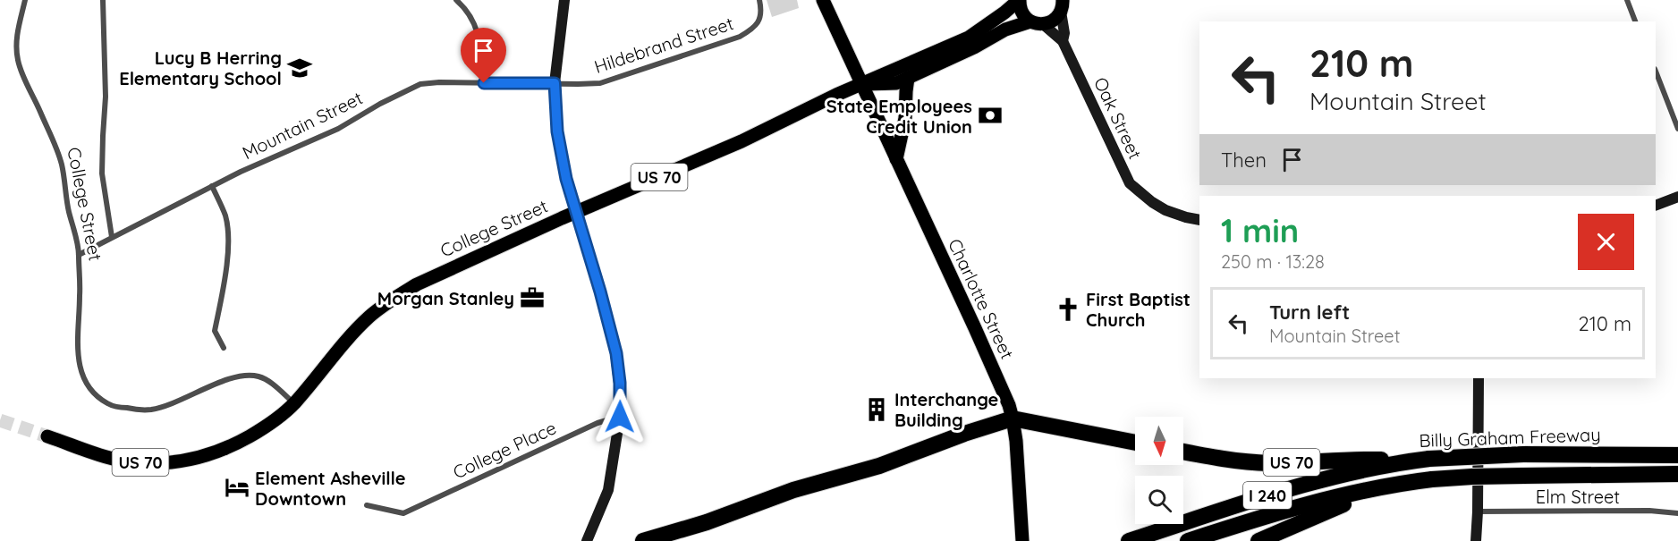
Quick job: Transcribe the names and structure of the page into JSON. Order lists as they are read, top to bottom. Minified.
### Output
{"streets":{"highway":["US 70","Billy Graham Freeway","I 240"],"main road":["Oak Street","College Street","Charlotte Street"],"street":["Hildebrand Street","Mountain Street","College Place","Elm Street"]},"crossings":[["Hildebrand Street","Mountain Street"],["Oak Street","College Street"],["Mountain Street","College Street"],["US 70","Billy Graham Freeway"],["College Street","Charlotte Street"]],"places":{"school or university":["Lucy B Herring Elementary School"],"bank":["State Employees Credit Union"],"office":["Morgan Stanley"],"church":["First Baptist Church"],"building":["Interchange Building"],"hotel":["Element Asheville Downtown"]},"north":"bottom","page":{"turn":["210 m","Mountain Street"],"then":"Then","heading":["1 min","250 m · 13:28"],"list":[{"name":"Turn left","note":"Mountain Street","value":"210 m"}]}}
